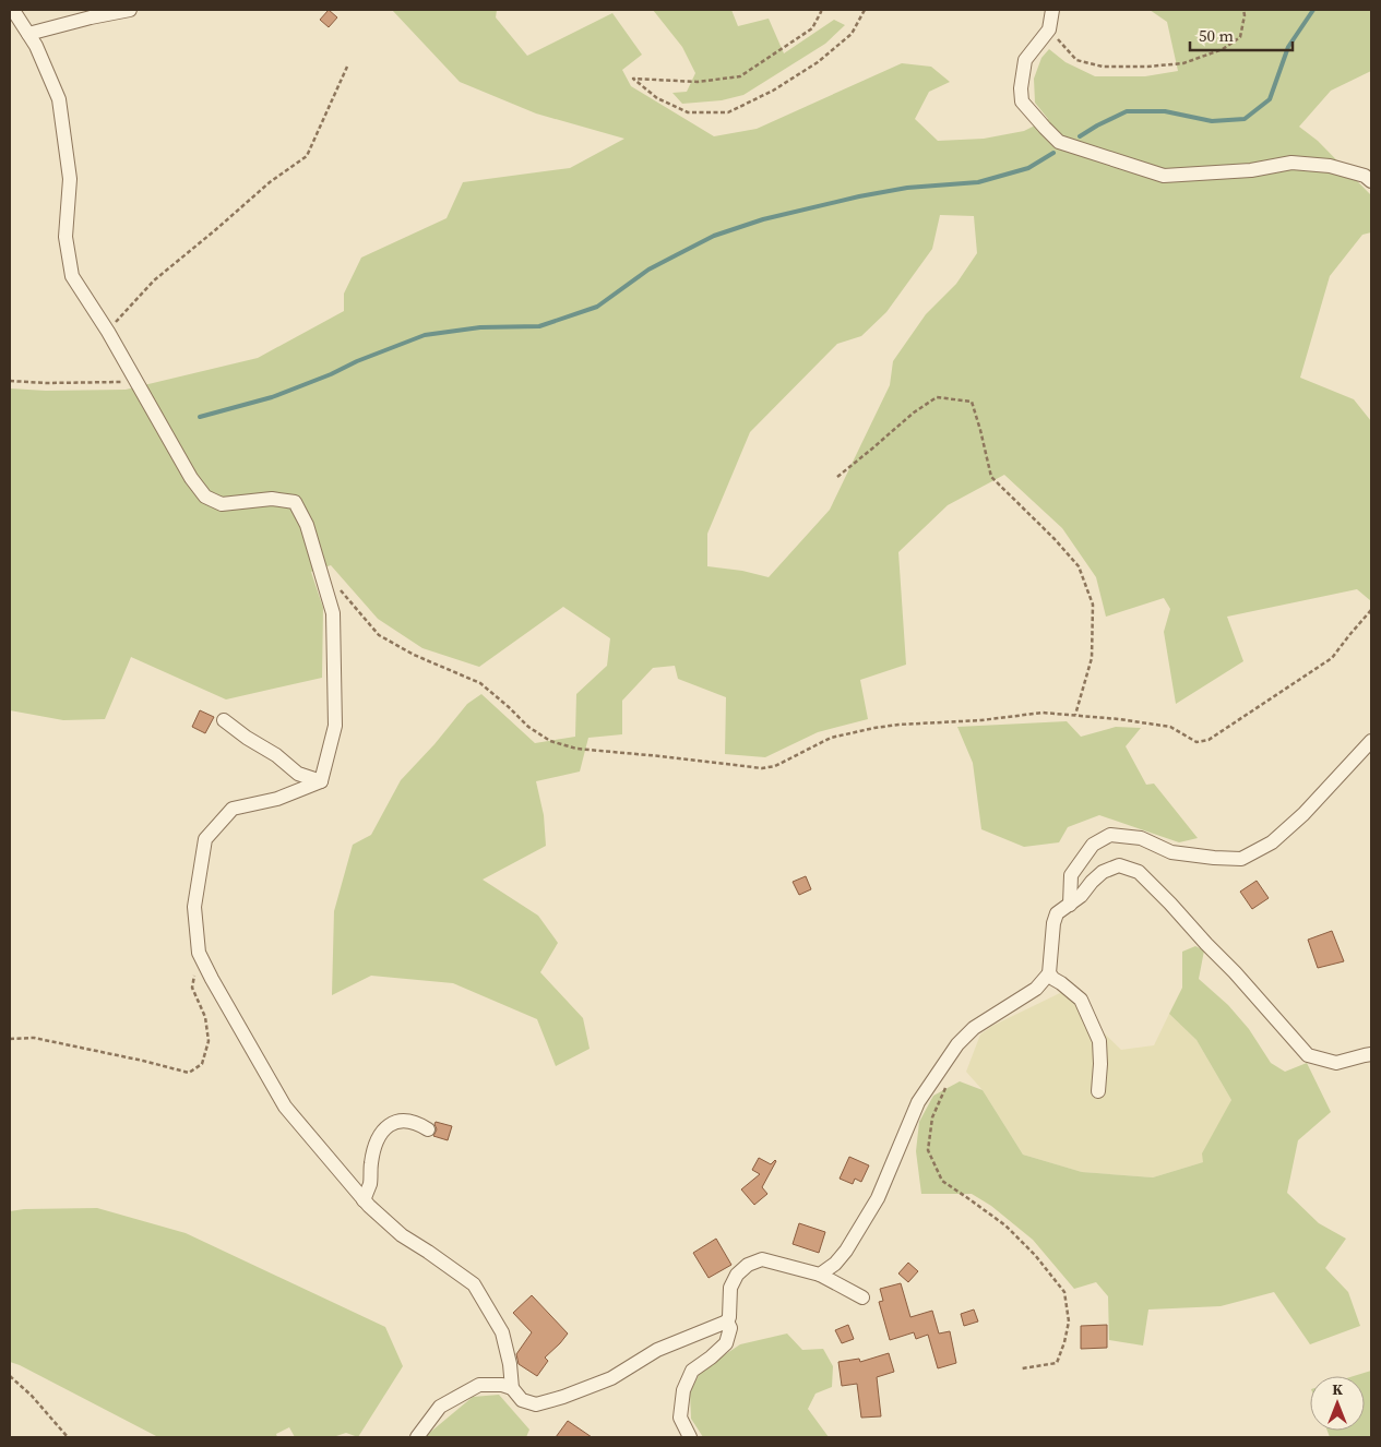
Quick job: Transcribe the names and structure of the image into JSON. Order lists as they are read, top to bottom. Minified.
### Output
{"scale_bar":"50 m","north":"top"}
